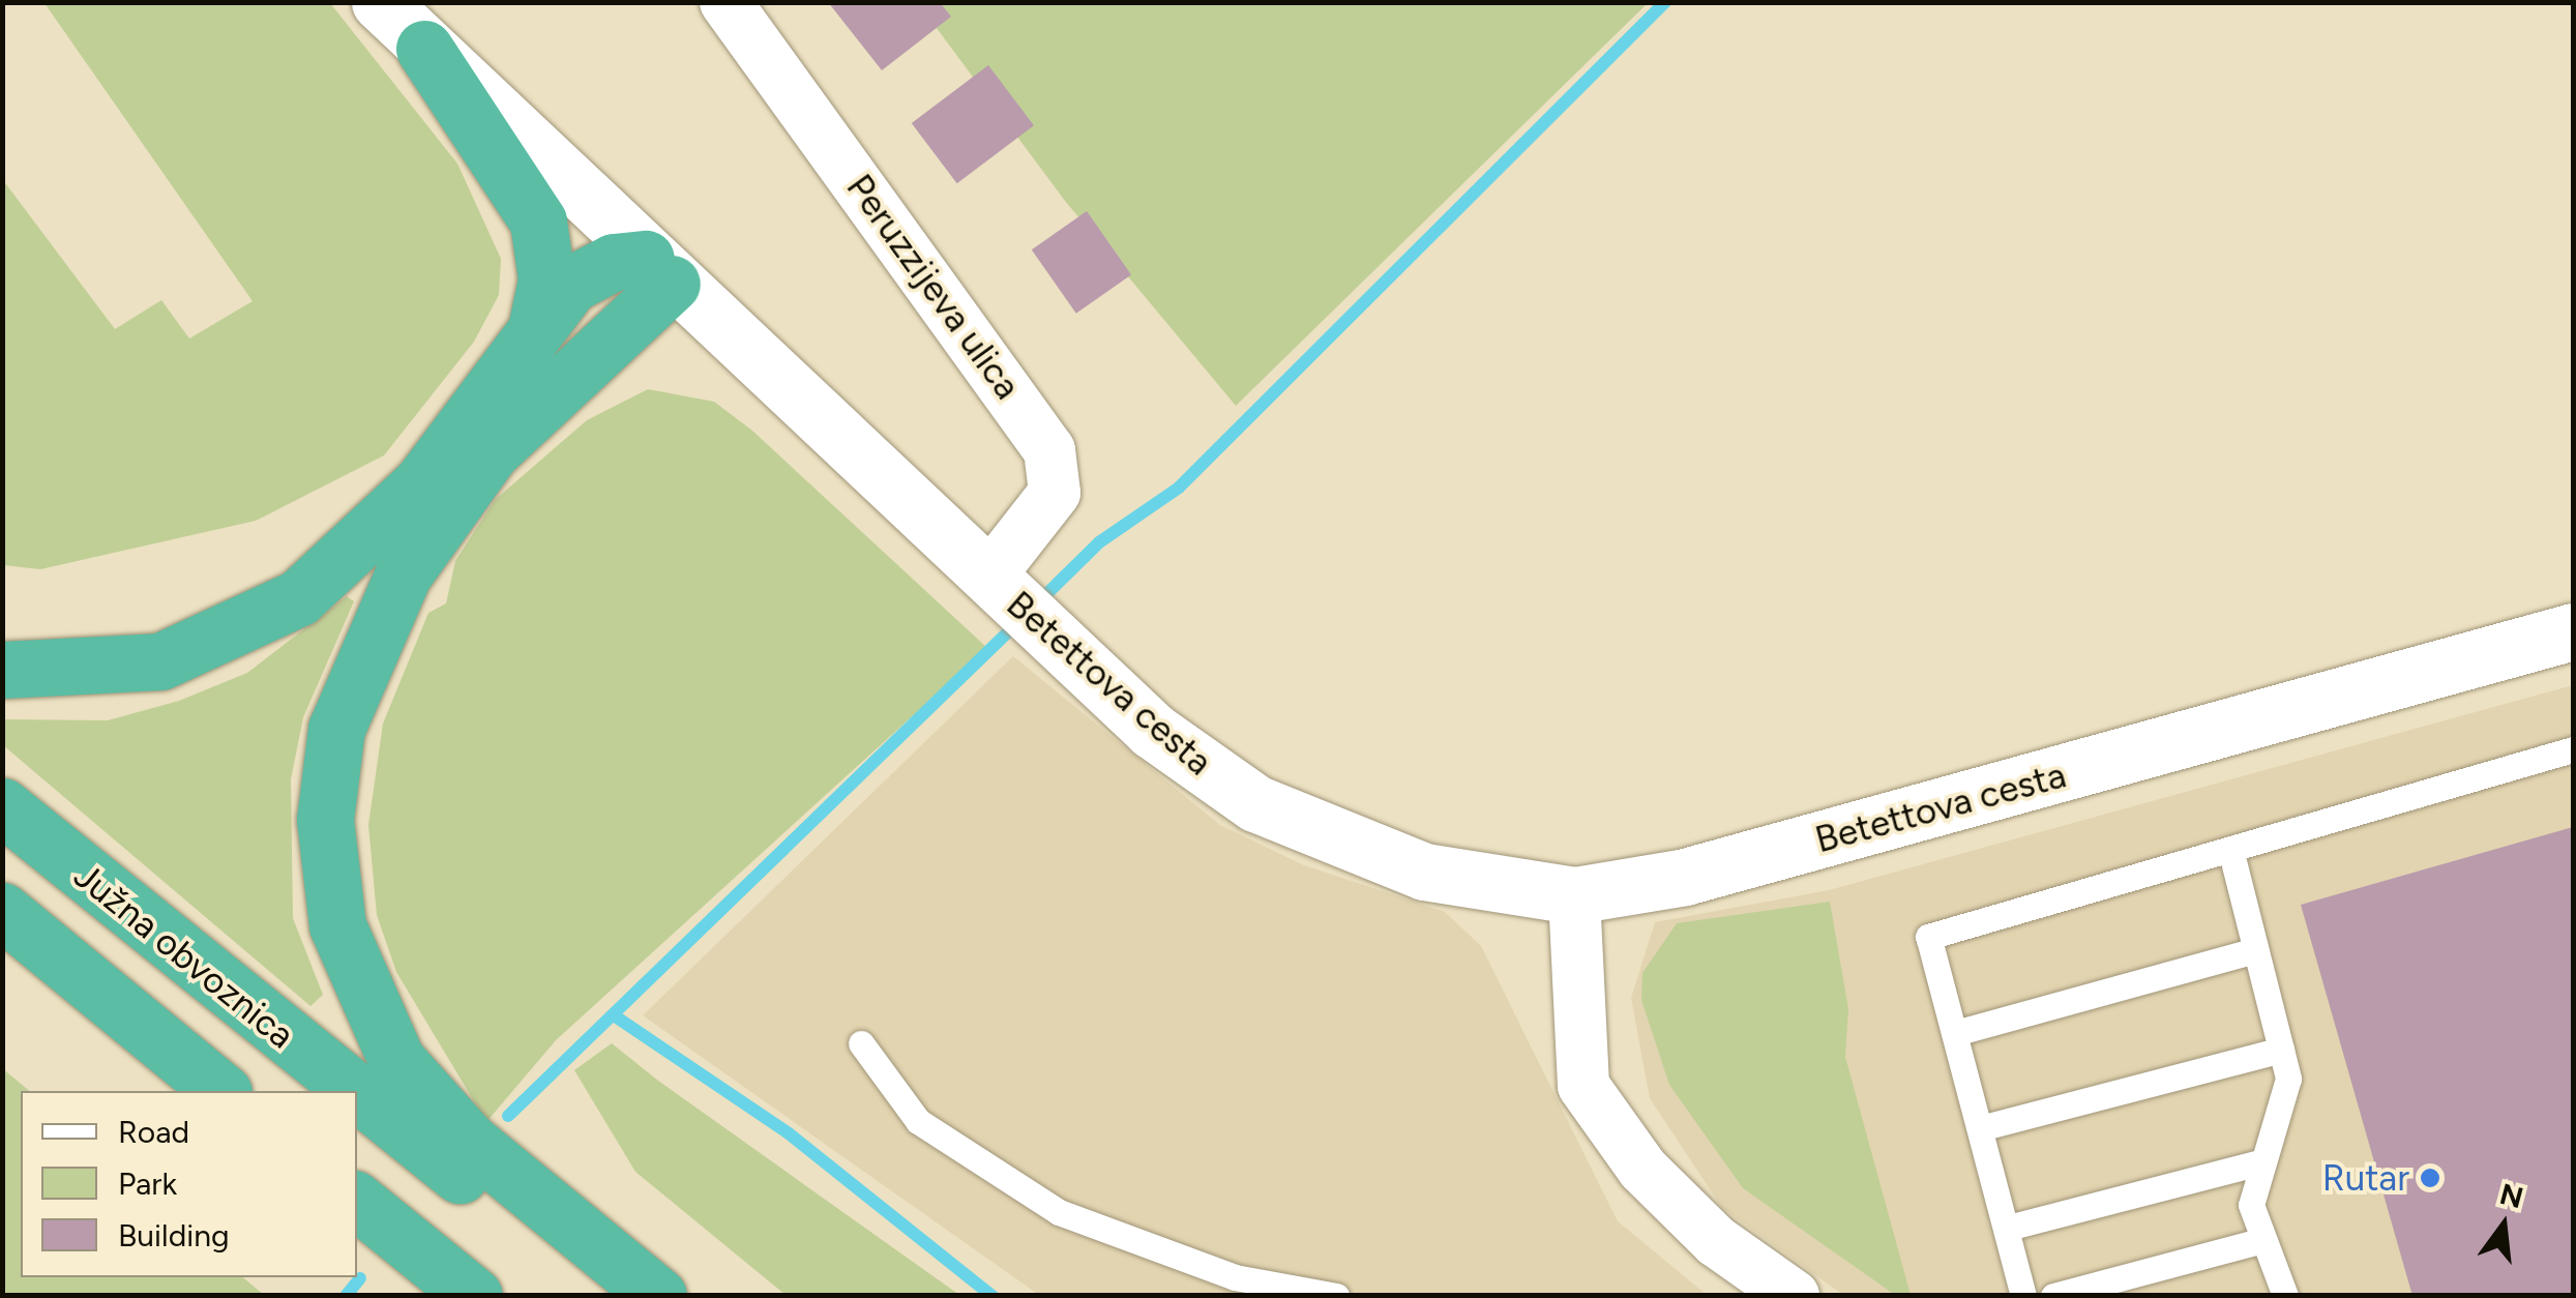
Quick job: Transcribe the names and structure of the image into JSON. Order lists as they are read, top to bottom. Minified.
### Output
{"streets":{"highway":["Južna obvoznica"],"street":["Peruzzijeva ulica","Betettova cesta"]},"crossings":[["Peruzzijeva ulica","Betettova cesta"]],"places":["Rutar"],"legend":["Road","Park","Building"],"north":"top"}
